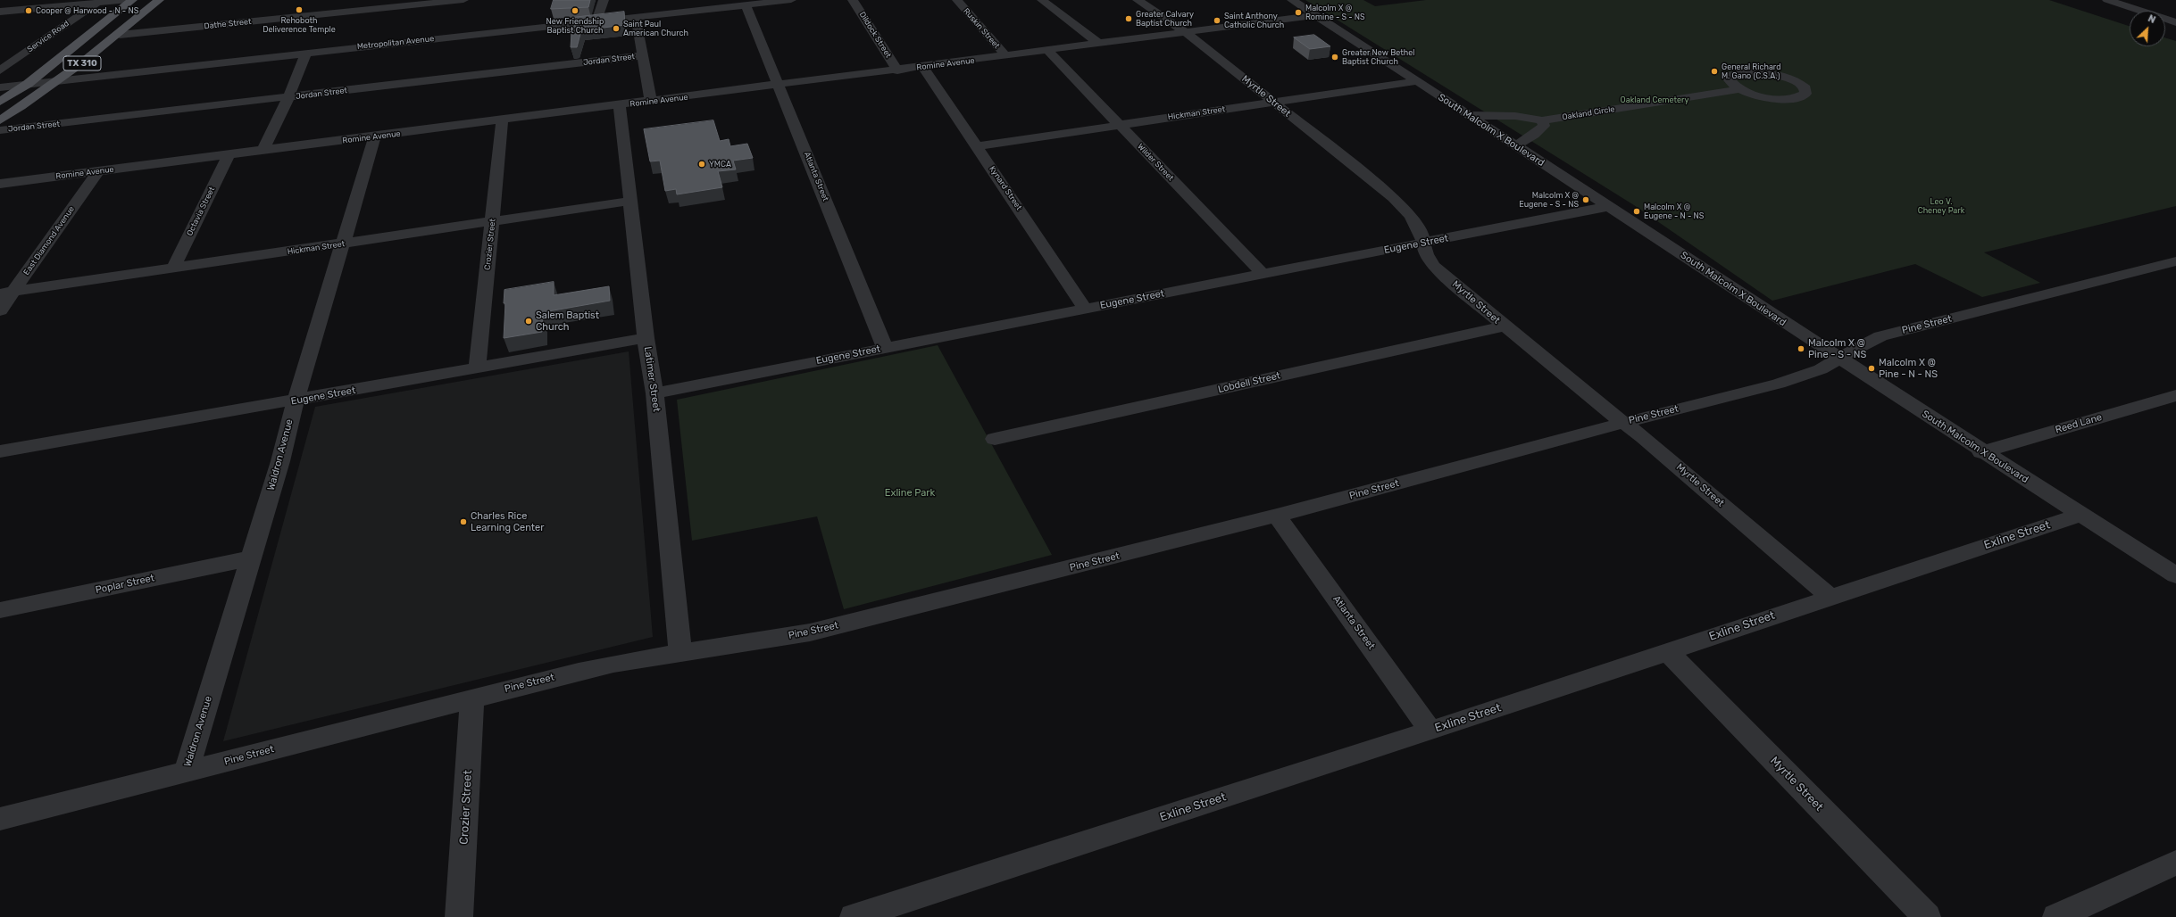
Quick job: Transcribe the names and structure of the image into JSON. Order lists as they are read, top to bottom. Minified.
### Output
{"streets":{"main road":["TX 310"],"street":["Dathe Street","Ruskin Street","Dildock Street","Service Road","Metropolitan Avenue","Jordan Street","Romine Avenue","Myrtle Street","Hickman Street","Oakland Circle","South Malcolm X Boulevard","Wilder Street","Atlanta Street","Kynard Street","Octavia Street","East Diamond Avenue","Crozier Street","Eugene Street","Pine Street","Latimer Street","Lobdell Street","Reed Lane","Waldron Avenue","Exline Street","Poplar Street"]},"crossings":[["Dathe Street","TX 310"],["Ruskin Street","Romine Avenue"],["Dildock Street","Romine Avenue"],["Metropolitan Avenue","TX 310"],["Metropolitan Avenue","Atlanta Street"],["Romine Avenue","Myrtle Street"],["Romine Avenue","South Malcolm X Boulevard"],["Romine Avenue","Wilder Street"],["Romine Avenue","Atlanta Street"],["Romine Avenue","Kynard Street"],["Romine Avenue","Octavia Street"],["Romine Avenue","East Diamond Avenue"],["Romine Avenue","Crozier Street"],["Romine Avenue","Latimer Street"],["Romine Avenue","Waldron Avenue"],["Myrtle Street","Hickman Street"],["Myrtle Street","Eugene Street"],["Myrtle Street","Pine Street"],["Myrtle Street","Lobdell Street"],["Myrtle Street","Exline Street"],["Hickman Street","South Malcolm X Boulevard"],["Hickman Street","Wilder Street"],["Hickman Street","Kynard Street"],["Hickman Street","Octavia Street"],["Hickman Street","East Diamond Avenue"],["Hickman Street","Crozier Street"],["Hickman Street","Latimer Street"],["Hickman Street","Waldron Avenue"],["Oakland Circle","South Malcolm X Boulevard"],["South Malcolm X Boulevard","Eugene Street"],["South Malcolm X Boulevard","Pine Street"],["South Malcolm X Boulevard","Reed Lane"],["South Malcolm X Boulevard","Exline Street"],["Wilder Street","Eugene Street"],["Atlanta Street","Eugene Street"],["Atlanta Street","Pine Street"],["Atlanta Street","Exline Street"],["Kynard Street","Eugene Street"],["Crozier Street","Eugene Street"],["Crozier Street","Pine Street"],["Eugene Street","Latimer Street"],["Eugene Street","Waldron Avenue"],["Pine Street","Latimer Street"],["Pine Street","Waldron Avenue"],["Waldron Avenue","Poplar Street"]],"parks":["Oakland Cemetery","Leo V. Cheney Park","Exline Park"],"places":["Rehoboth Deliverence Temple","Cooper @ Harwood - N - NS","New Friendship Baptist Church","Malcolm X @ Romine - S - NS","Greater Calvary Baptist Church","Saint Anthony Catholic Church","Saint Paul American Church","Greater New Bethel Baptist Church","General Richard M. Gano (C.S.A.)","YMCA","Malcolm X @ Eugene - S - NS","Malcolm X @ Eugene - N - NS","Salem Baptist Church","Malcolm X @ Pine - S - NS","Malcolm X @ Pine - N - NS","Charles Rice Learning Center"],"north":"top right"}
